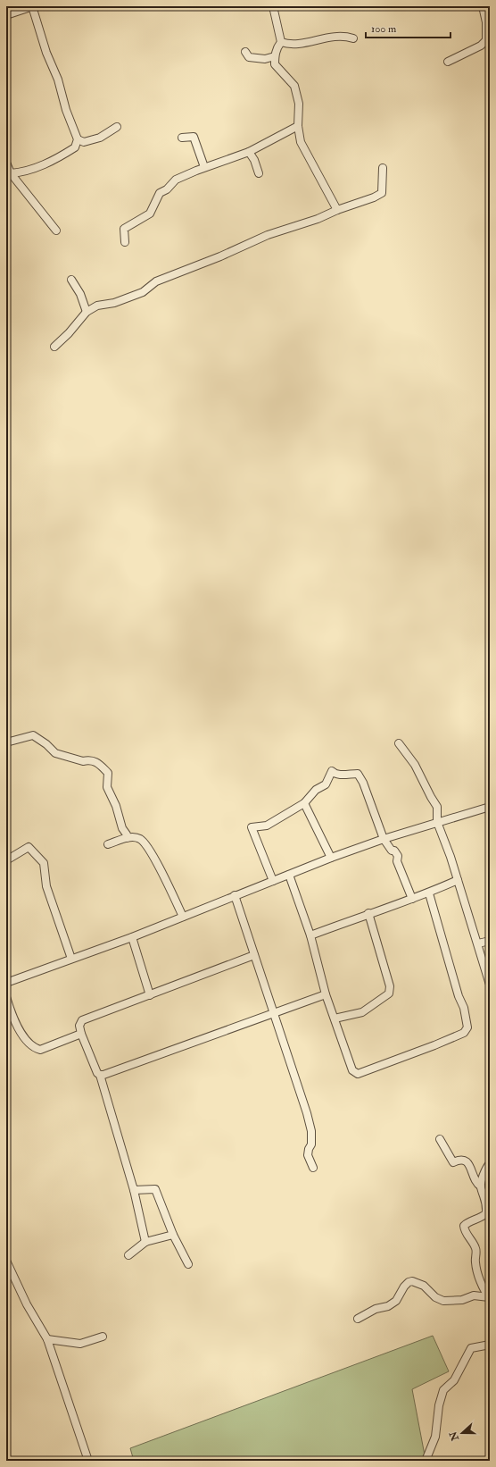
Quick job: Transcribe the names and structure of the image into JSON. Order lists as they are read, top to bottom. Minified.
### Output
{"scale_bar":"100 m","north":"left"}
